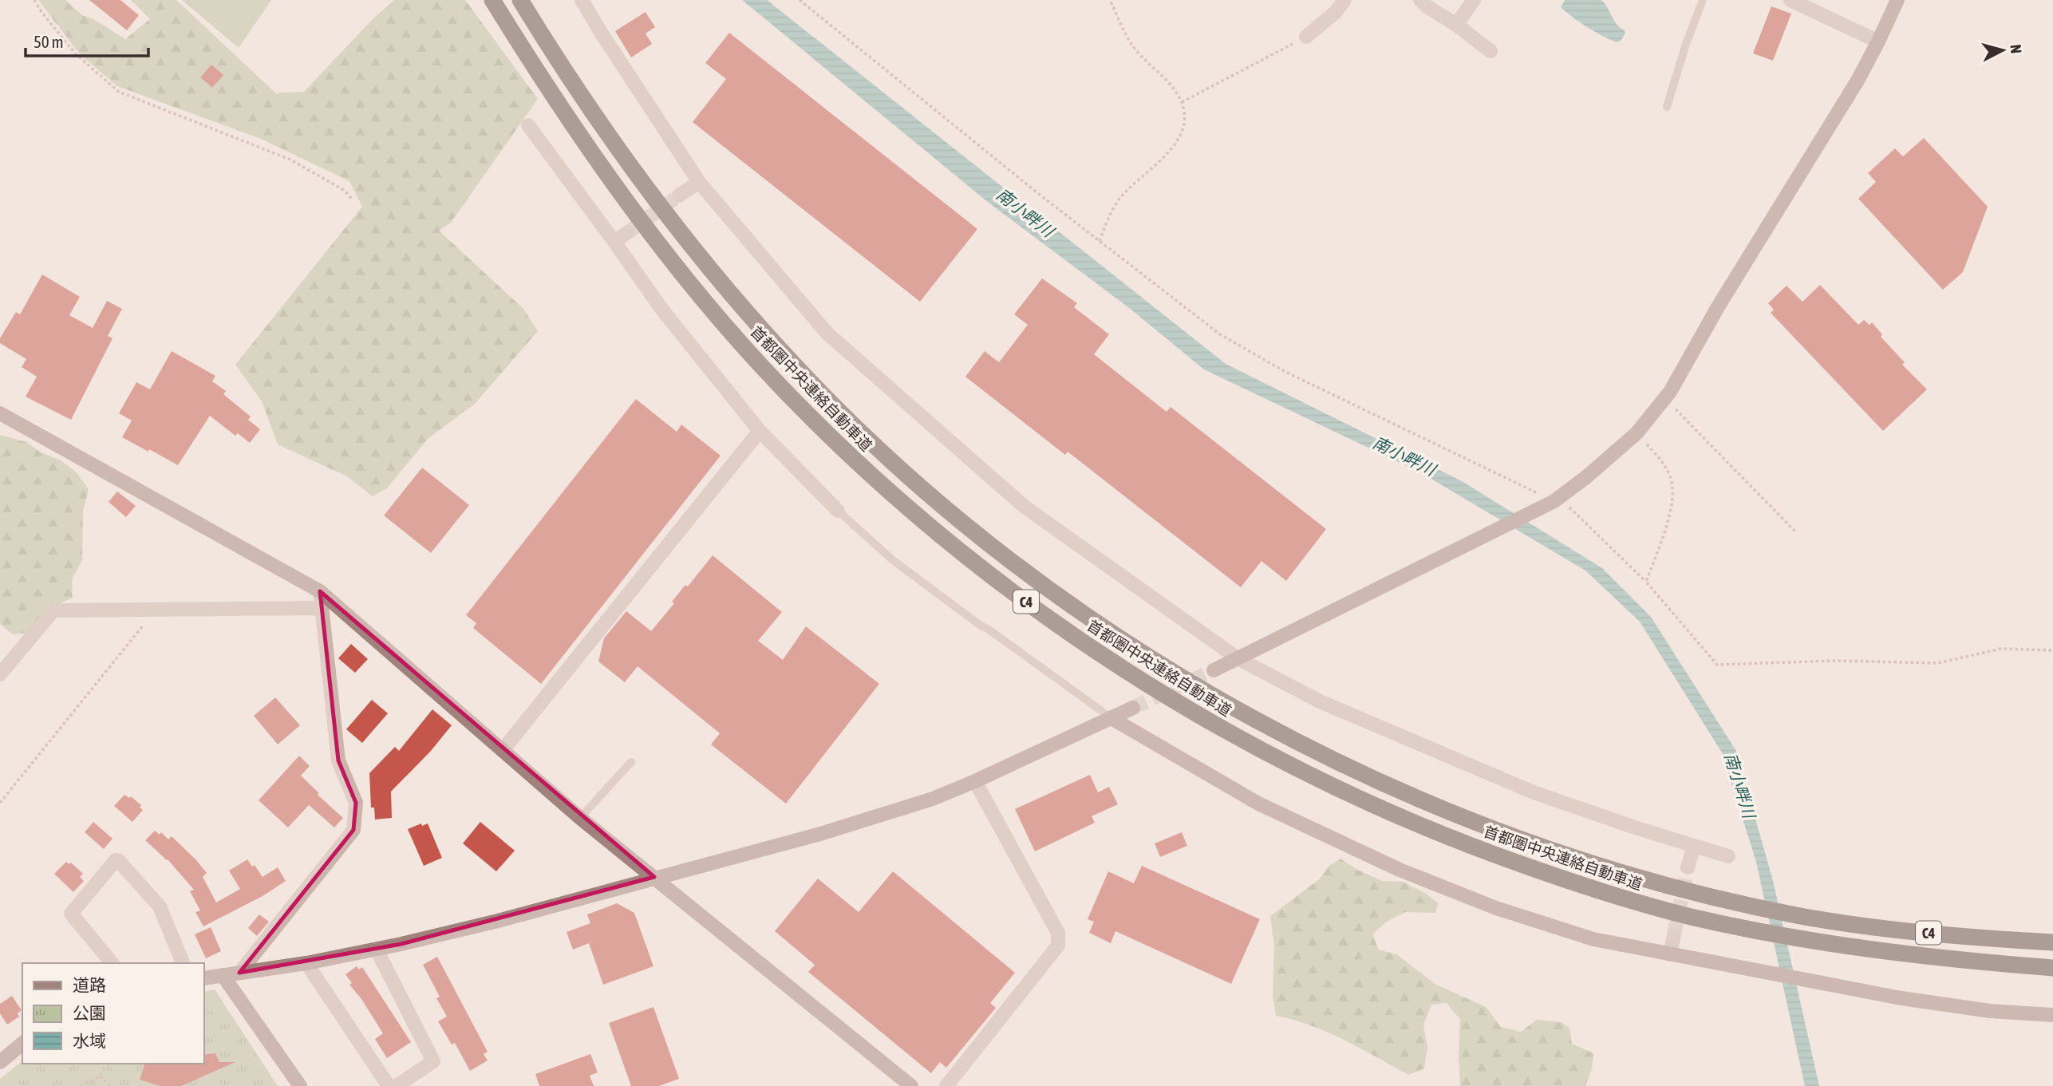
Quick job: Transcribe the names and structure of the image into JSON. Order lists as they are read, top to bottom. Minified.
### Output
{"streets":{"highway":["首都圏中央連絡自動車道","C4"]},"water":["南小畔川"],"legend":["道路","公園","水域"],"scale_bar":"50 m","north":"right"}
